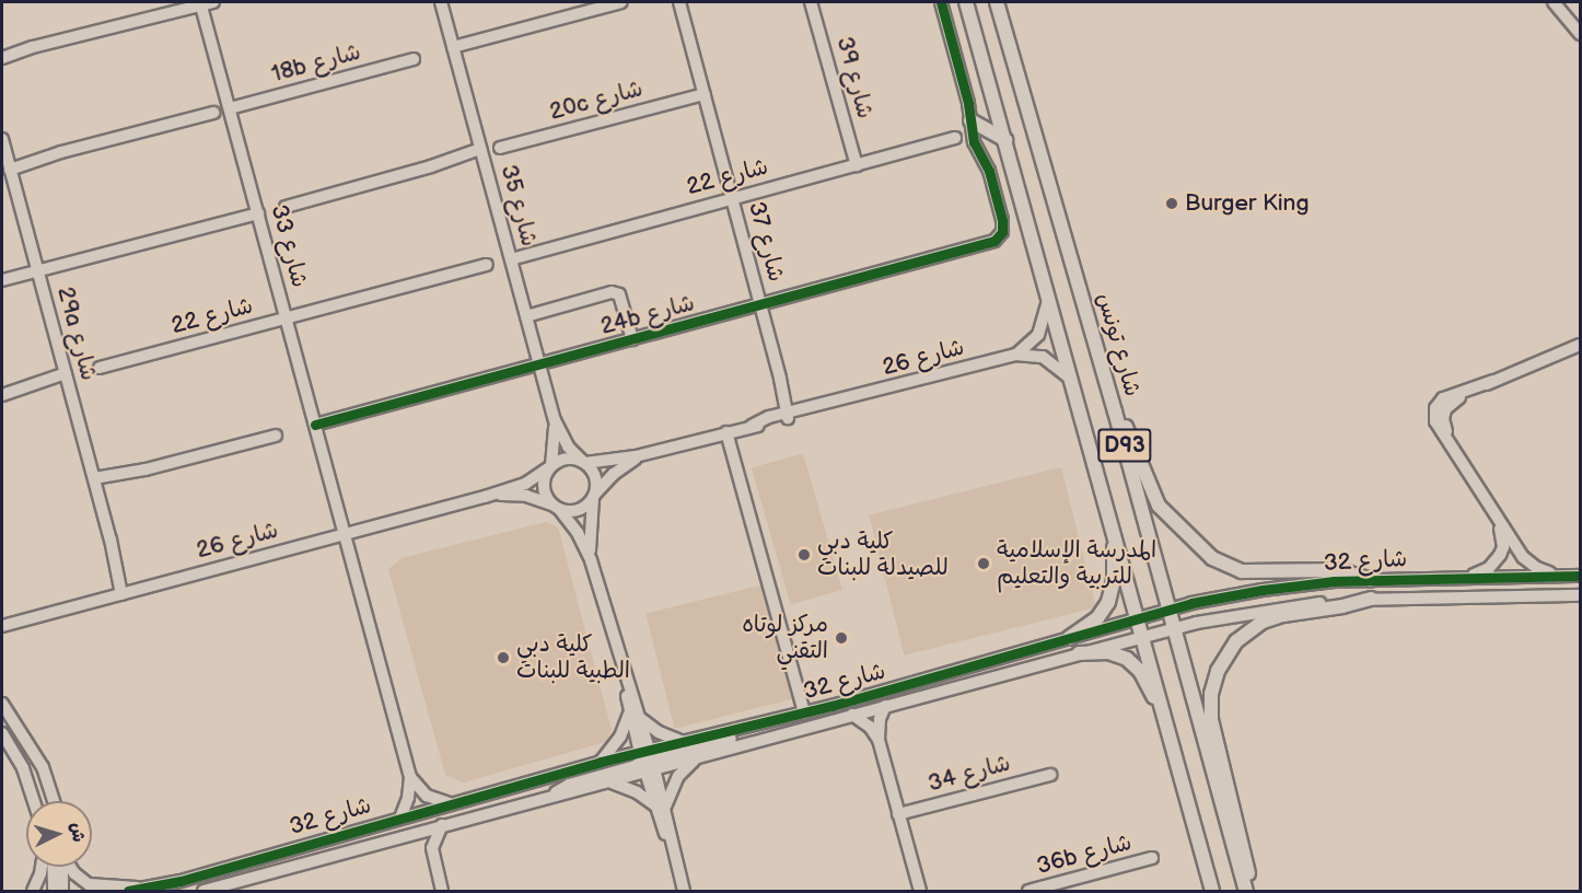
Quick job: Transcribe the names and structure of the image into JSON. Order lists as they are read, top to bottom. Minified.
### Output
{"streets":{"main road":["شارع تونس","D93"],"street":["18b شارع","شارع 39","20c شارع","شارع 22","شارع 35","شارع 37","شارع 33","24b شارع","29a شارع","شارع 26","شارع 32","شارع 34","36b شارع"]},"crossings":[["18b شارع","شارع 33"],["شارع 39","شارع 22"],["20c شارع","شارع 37"],["شارع 22","شارع 35"],["شارع 22","شارع 37"],["شارع 22","شارع 33"],["شارع 35","24b شارع"],["شارع 35","شارع 26"],["شارع 37","24b شارع"],["شارع 37","شارع 26"],["شارع 33","24b شارع"],["شارع 33","شارع 26"],["شارع 33","شارع 32"],["29a شارع","شارع 26"],["شارع تونس","شارع 32"],["شارع 26","D93"],["D93","شارع 32"]],"places":["Burger King","كلية دبي للصيدلة للبنات","المدرسة الإسلامية للتربية والتعليم","مركز لوتاه التقني","كلية دبي الطبية للبنات"],"north":"right"}
